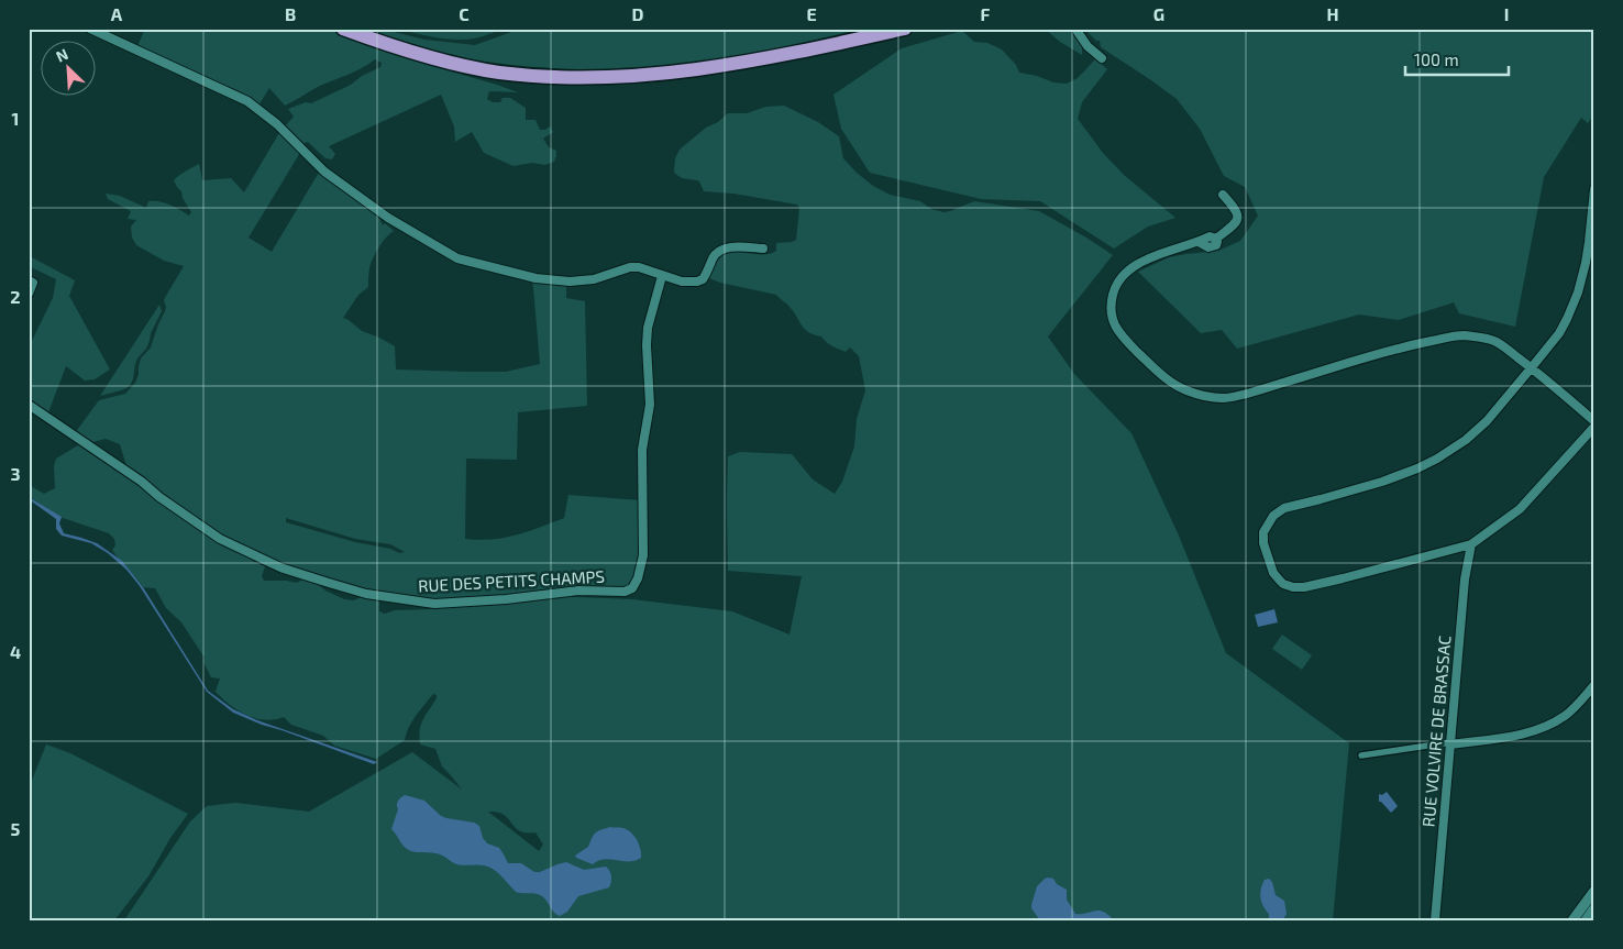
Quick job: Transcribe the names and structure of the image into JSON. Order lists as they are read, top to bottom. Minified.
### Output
{"streets":{"street":["RUE DES PETITS CHAMPS","RUE VOLVIRE DE BRASSAC"]},"scale_bar":"100 m","north":"top left","grid":{"columns":["A","B","C","D","E","F","G","H","I"],"rows":["1","2","3","4","5"]}}
